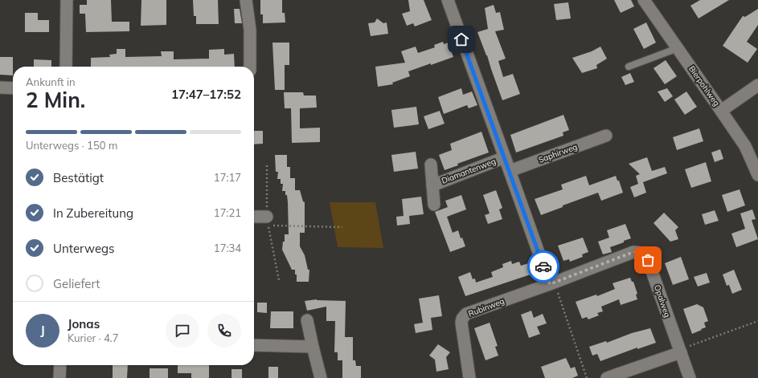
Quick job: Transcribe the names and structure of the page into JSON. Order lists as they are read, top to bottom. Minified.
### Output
{"streets":{"street":["Bierpohlweg","Saphirweg","Diamantenweg","Opalweg","Rubinweg"]},"crossings":[["Opalweg","Rubinweg"]],"page":{"heading":["2 Min.","Ankunft in","17:47–17:52"],"panel":["Jonas","Kurier · 4.7"],"bar":"Unterwegs · 150 m","list":[["Bestätigt","17:17"],["In Zubereitung","17:21"],["Unterwegs","17:34"],"Geliefert"],"round":"J"}}
